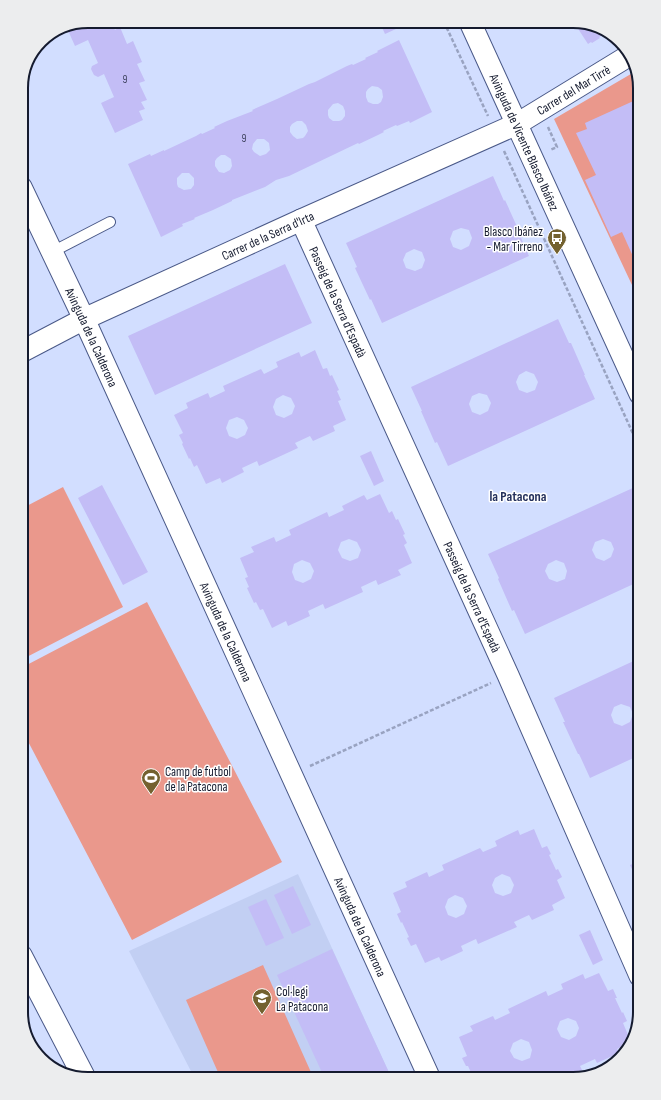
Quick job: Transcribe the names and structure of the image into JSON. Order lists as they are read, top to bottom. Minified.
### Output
{"streets":{"street":["Carrer del Mar Tirrè","Avinguda de Vicente Blasco Ibáñez","Carrer de la Serra d'Irta","Passeig de la Serra d'Espadà","Avinguda de la Calderona"]},"crossings":[["Carrer del Mar Tirrè","Avinguda de Vicente Blasco Ibáñez"],["Carrer del Mar Tirrè","Carrer de la Serra d'Irta"],["Avinguda de Vicente Blasco Ibáñez","Carrer de la Serra d'Irta"],["Carrer de la Serra d'Irta","Passeig de la Serra d'Espadà"],["Carrer de la Serra d'Irta","Avinguda de la Calderona"]],"districts":["la Patacona"],"places":{"bus stop":["Blasco Ibáñez - Mar Tirreno"],"sports":["Camp de futbol de la Patacona"],"school or university":["Col·legi La Patacona"]},"house_numbers":["9","9"]}
